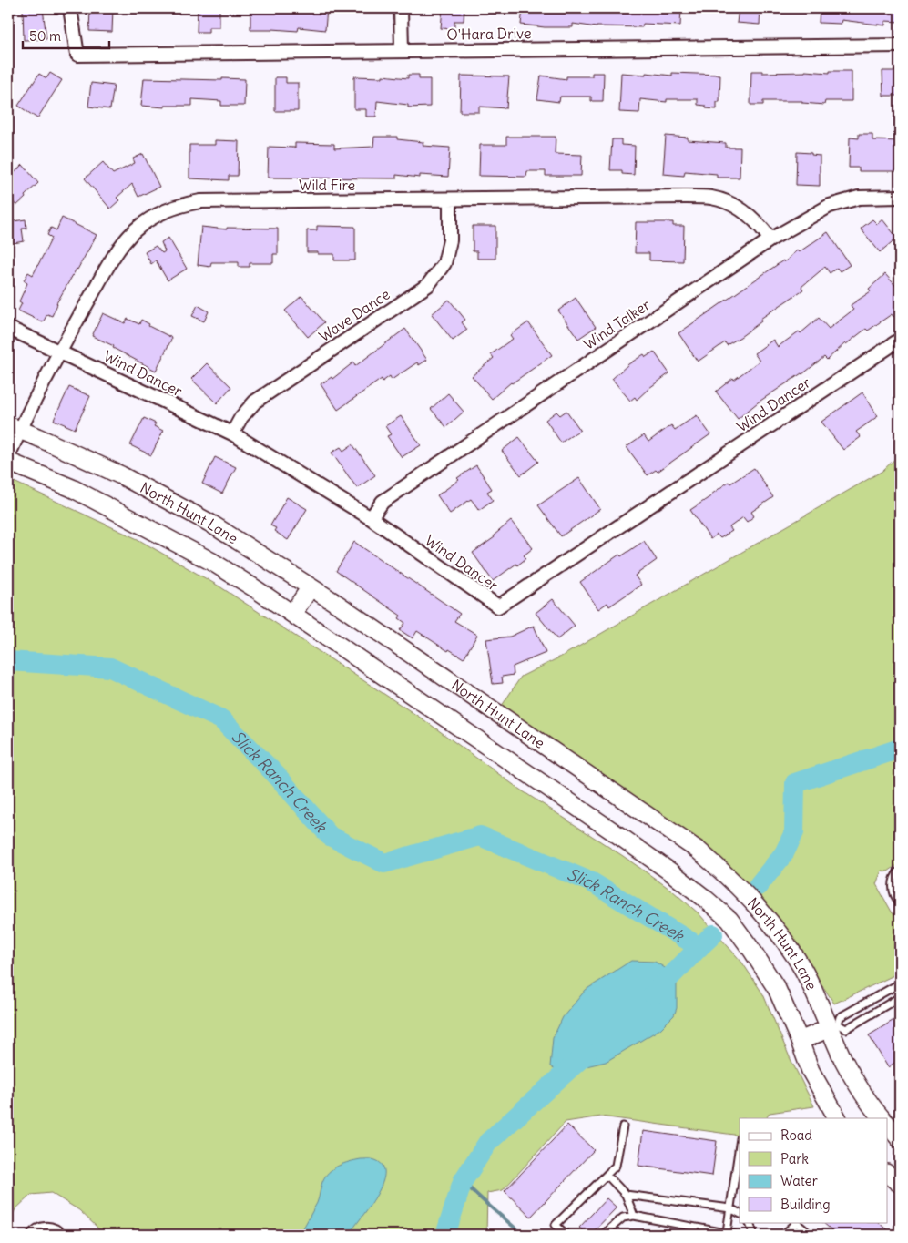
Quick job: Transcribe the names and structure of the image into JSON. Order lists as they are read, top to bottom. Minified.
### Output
{"streets":{"main road":["North Hunt Lane"],"street":["O'Hara Drive","Wild Fire","Wave Dance","Wind Talker","Wind Dancer"]},"crossings":[["Wild Fire","Wave Dance"],["Wild Fire","Wind Talker"],["Wild Fire","Wind Dancer"],["Wild Fire","North Hunt Lane"],["Wave Dance","Wind Dancer"],["Wind Talker","Wind Dancer"]],"water":["Slick Ranch Creek"],"legend":["Road","Park","Water","Building"],"scale_bar":"50 m"}
